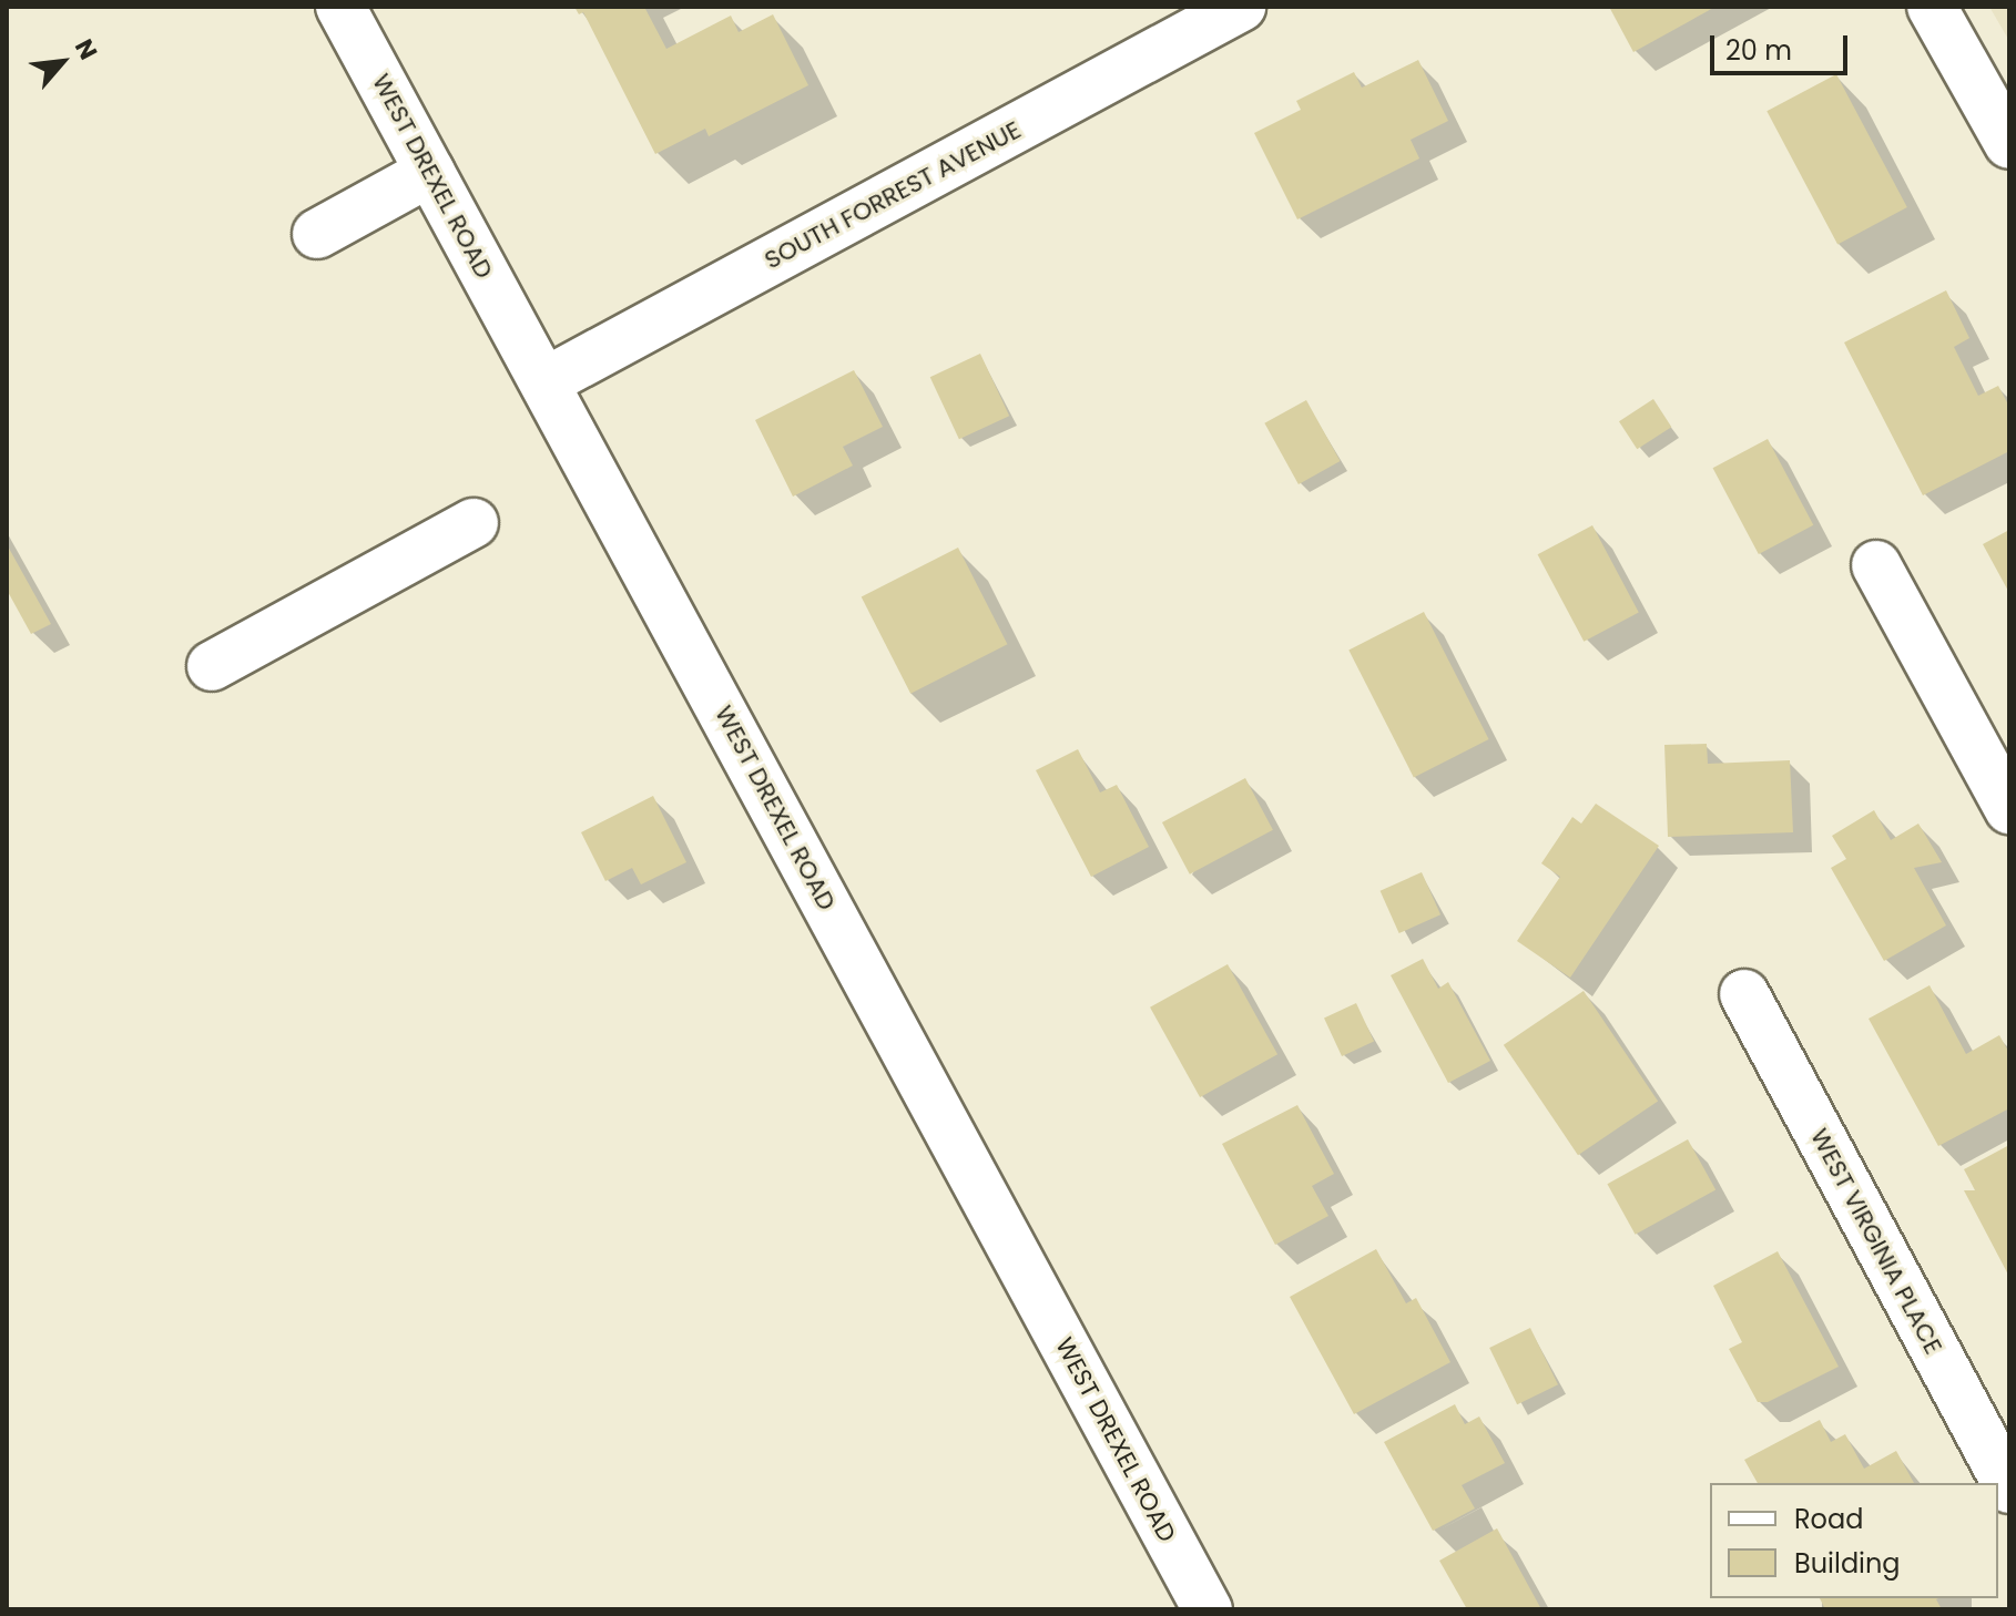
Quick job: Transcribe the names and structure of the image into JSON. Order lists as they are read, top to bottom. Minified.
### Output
{"streets":{"street":["WEST DREXEL ROAD","SOUTH FORREST AVENUE","WEST VIRGINIA PLACE"]},"crossings":[["WEST DREXEL ROAD","SOUTH FORREST AVENUE"]],"legend":["Road","Building"],"scale_bar":"20 m","north":"top right"}
